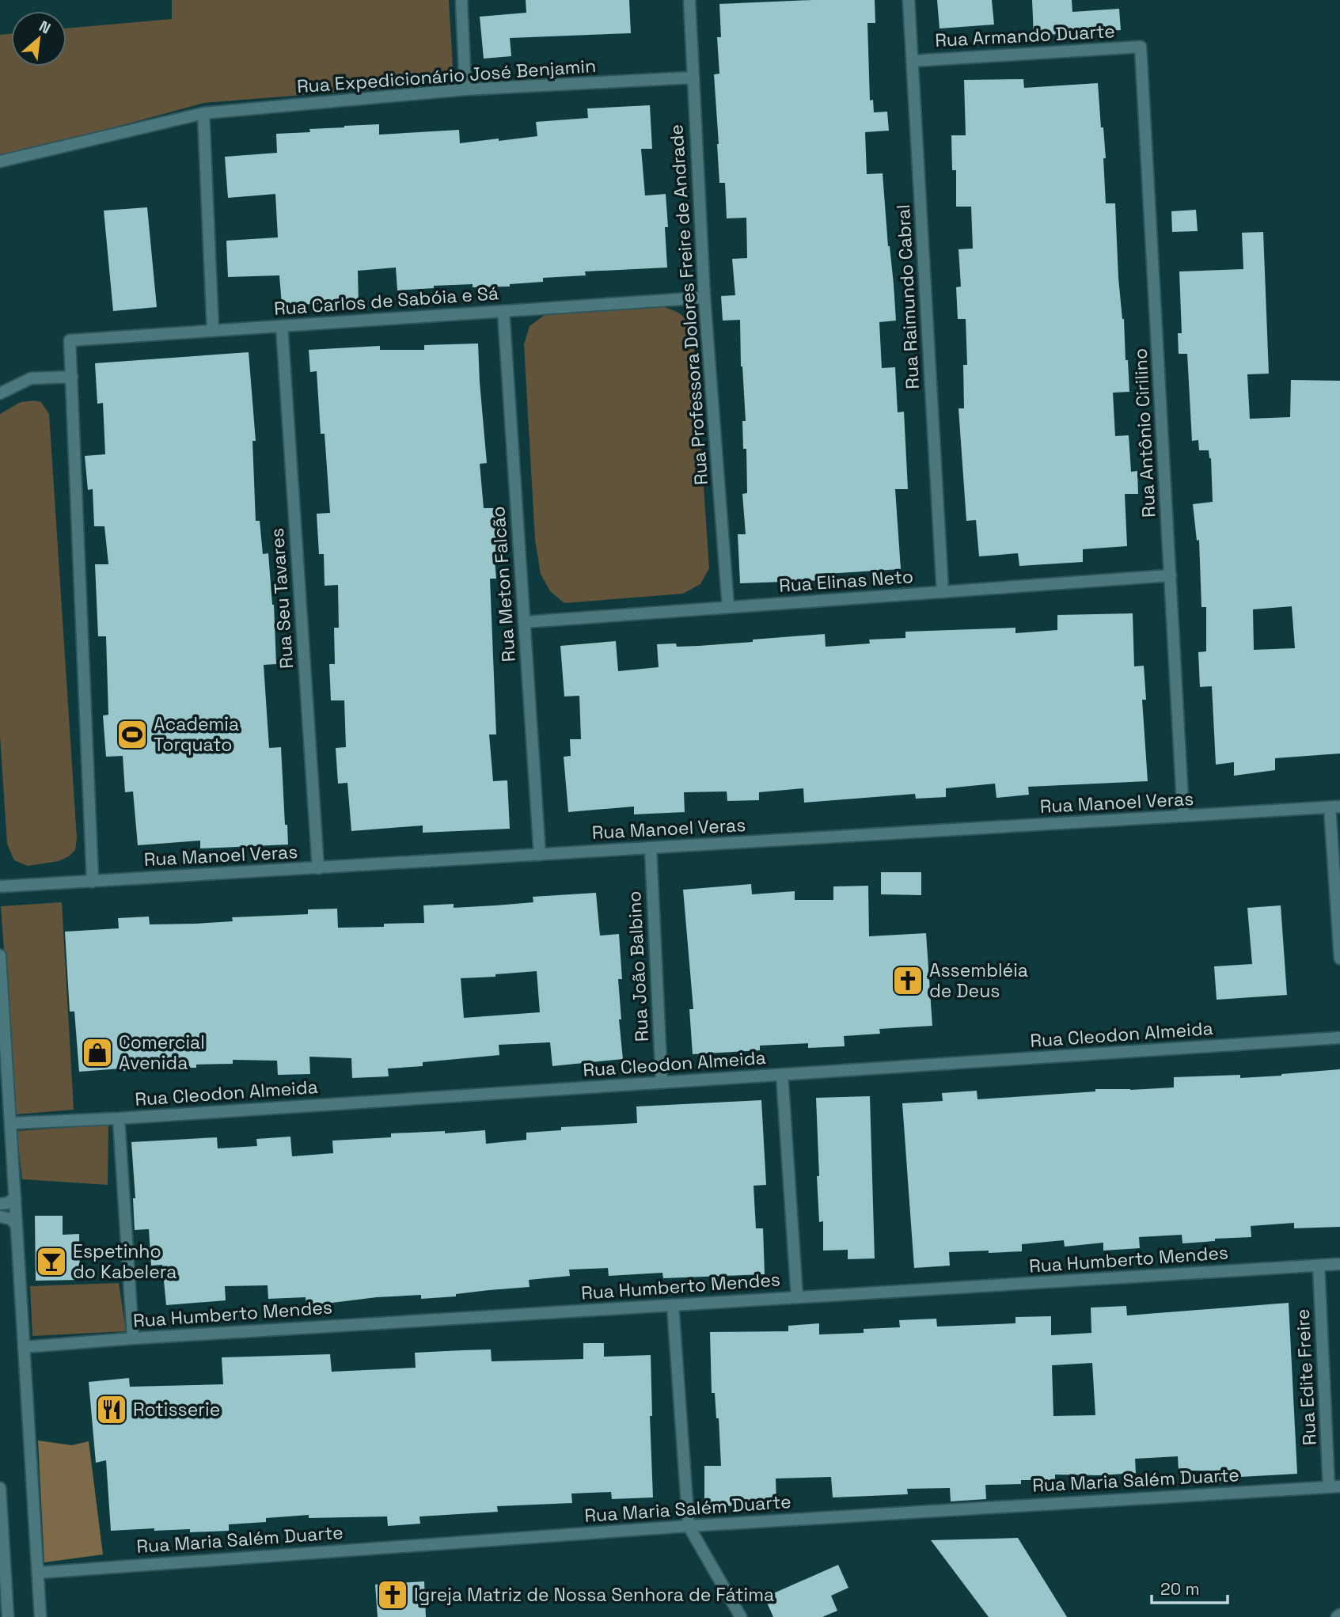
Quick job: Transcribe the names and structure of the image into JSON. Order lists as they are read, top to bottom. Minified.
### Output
{"streets":{"street":["Rua Armando Duarte","Rua Expedicionário José Benjamin","Rua Raimundo Cabral","Rua Carlos de Sabóia e Sá","Rua Professora Dolores Freire de Andrade","Rua Antônio Cirilino","Rua Elinas Neto","Rua Meton Falcão","Rua Seu Tavares","Rua Manoel Veras","Rua João Balbino","Rua Cleodon Almeida","Rua Humberto Mendes","Rua Edite Freire","Rua Maria Salém Duarte"]},"crossings":[["Rua Armando Duarte","Rua Raimundo Cabral"],["Rua Armando Duarte","Rua Antônio Cirilino"],["Rua Expedicionário José Benjamin","Rua Professora Dolores Freire de Andrade"],["Rua Raimundo Cabral","Rua Elinas Neto"],["Rua Carlos de Sabóia e Sá","Rua Professora Dolores Freire de Andrade"],["Rua Carlos de Sabóia e Sá","Rua Meton Falcão"],["Rua Carlos de Sabóia e Sá","Rua Seu Tavares"],["Rua Professora Dolores Freire de Andrade","Rua Elinas Neto"],["Rua Antônio Cirilino","Rua Elinas Neto"],["Rua Antônio Cirilino","Rua Manoel Veras"],["Rua Elinas Neto","Rua Meton Falcão"],["Rua Meton Falcão","Rua Manoel Veras"],["Rua Seu Tavares","Rua Manoel Veras"],["Rua Manoel Veras","Rua João Balbino"],["Rua João Balbino","Rua Cleodon Almeida"],["Rua Humberto Mendes","Rua Edite Freire"],["Rua Edite Freire","Rua Maria Salém Duarte"]],"places":{"sports":["Academia Torquato"],"church":["Assembléia de Deus","Igreja Matriz de Nossa Senhora de Fátima"],"shop":["Comercial Avenida"],"bar":["Espetinho do Kabelera"],"restaurant":["Rotisserie"]},"scale_bar":"20 m","north":"top right"}
